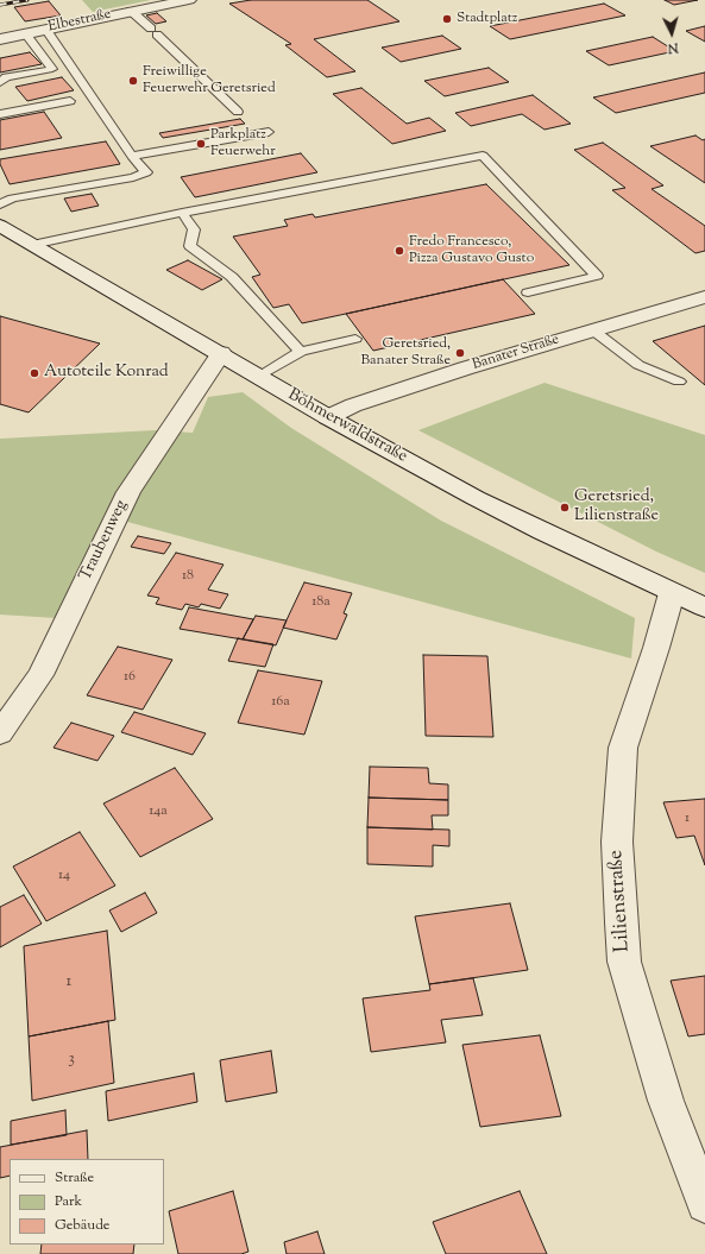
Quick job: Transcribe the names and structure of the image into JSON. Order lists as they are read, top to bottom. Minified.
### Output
{"streets":{"street":["Elbestraße","Banater Straße","Böhmerwaldstraße","Traubenweg","Lilienstraße"]},"crossings":[["Banater Straße","Böhmerwaldstraße"],["Böhmerwaldstraße","Traubenweg"],["Böhmerwaldstraße","Lilienstraße"]],"places":["Stadtplatz","Freiwillige Feuerwehr Geretsried","Parkplatz Feuerwehr","Fredo Francesco, Pizza Gustavo Gusto","Geretsried, Banater Straße","Autoteile Konrad","Geretsried, Lilienstraße"],"house_numbers":["18","18a","16","16a","14a","1","14","1","3"],"legend":["Straße","Park","Gebäude"],"north":"bottom"}
